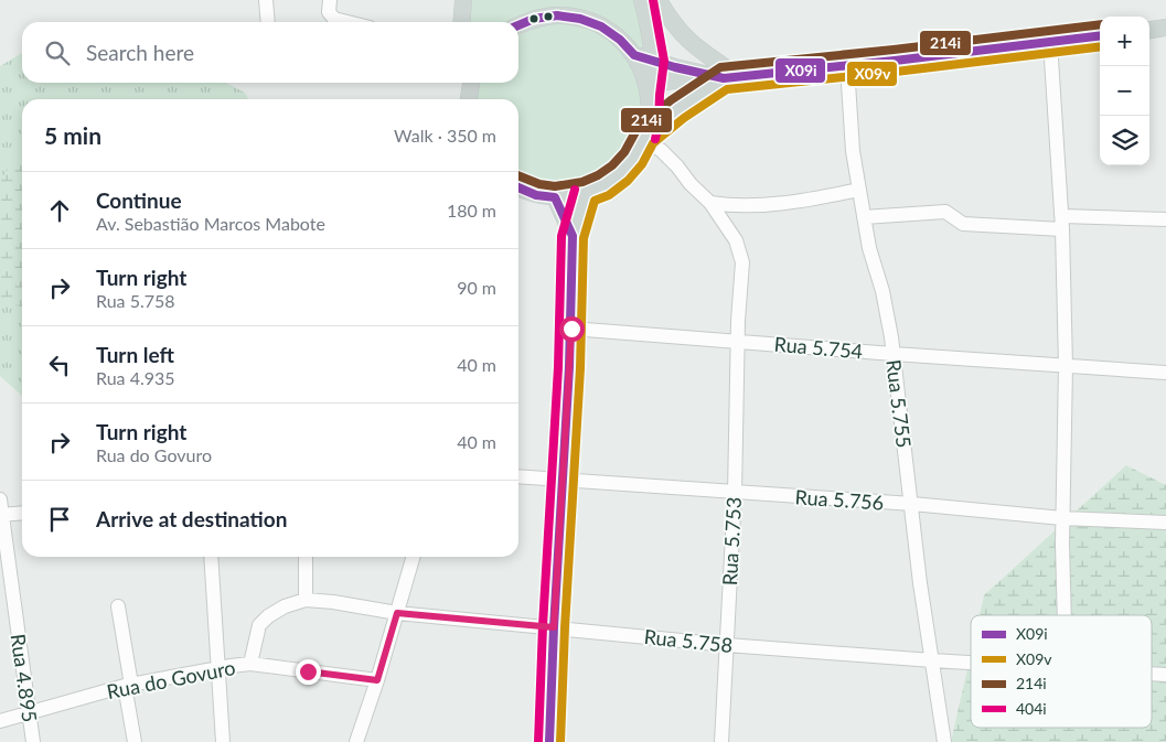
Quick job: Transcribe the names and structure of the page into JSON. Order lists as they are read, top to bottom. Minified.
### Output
{"streets":{"street":["Rua 5.754","Rua 5.755","Rua 5.756","Rua 5.753","Rua 5.758","Rua 4.895","Rua do Govuro"]},"crossings":[["Rua 5.754","Rua 5.755"],["Rua 5.754","Rua 5.753"],["Rua 5.755","Rua 5.756"],["Rua 5.755","Rua 5.758"],["Rua 5.756","Rua 5.753"],["Rua 5.753","Rua 5.758"],["Rua 5.758","Rua do Govuro"],["Rua 4.895","Rua do Govuro"]],"lines":["transit line 404i","transit line X09i","transit line 214i","transit line X09v"],"legend":["X09i","X09v","214i","404i"],"page":{"map_buttons":["+","−"],"search":"Search here","heading":["5 min","Walk · 350 m"],"list":[["Continue","Av. Sebastião Marcos Mabote","180 m"],["Turn right","Rua 5.758","90 m"],["Turn left","Rua 4.935","40 m"],["Turn right","Rua do Govuro","40 m"],"Arrive at destination"]}}
